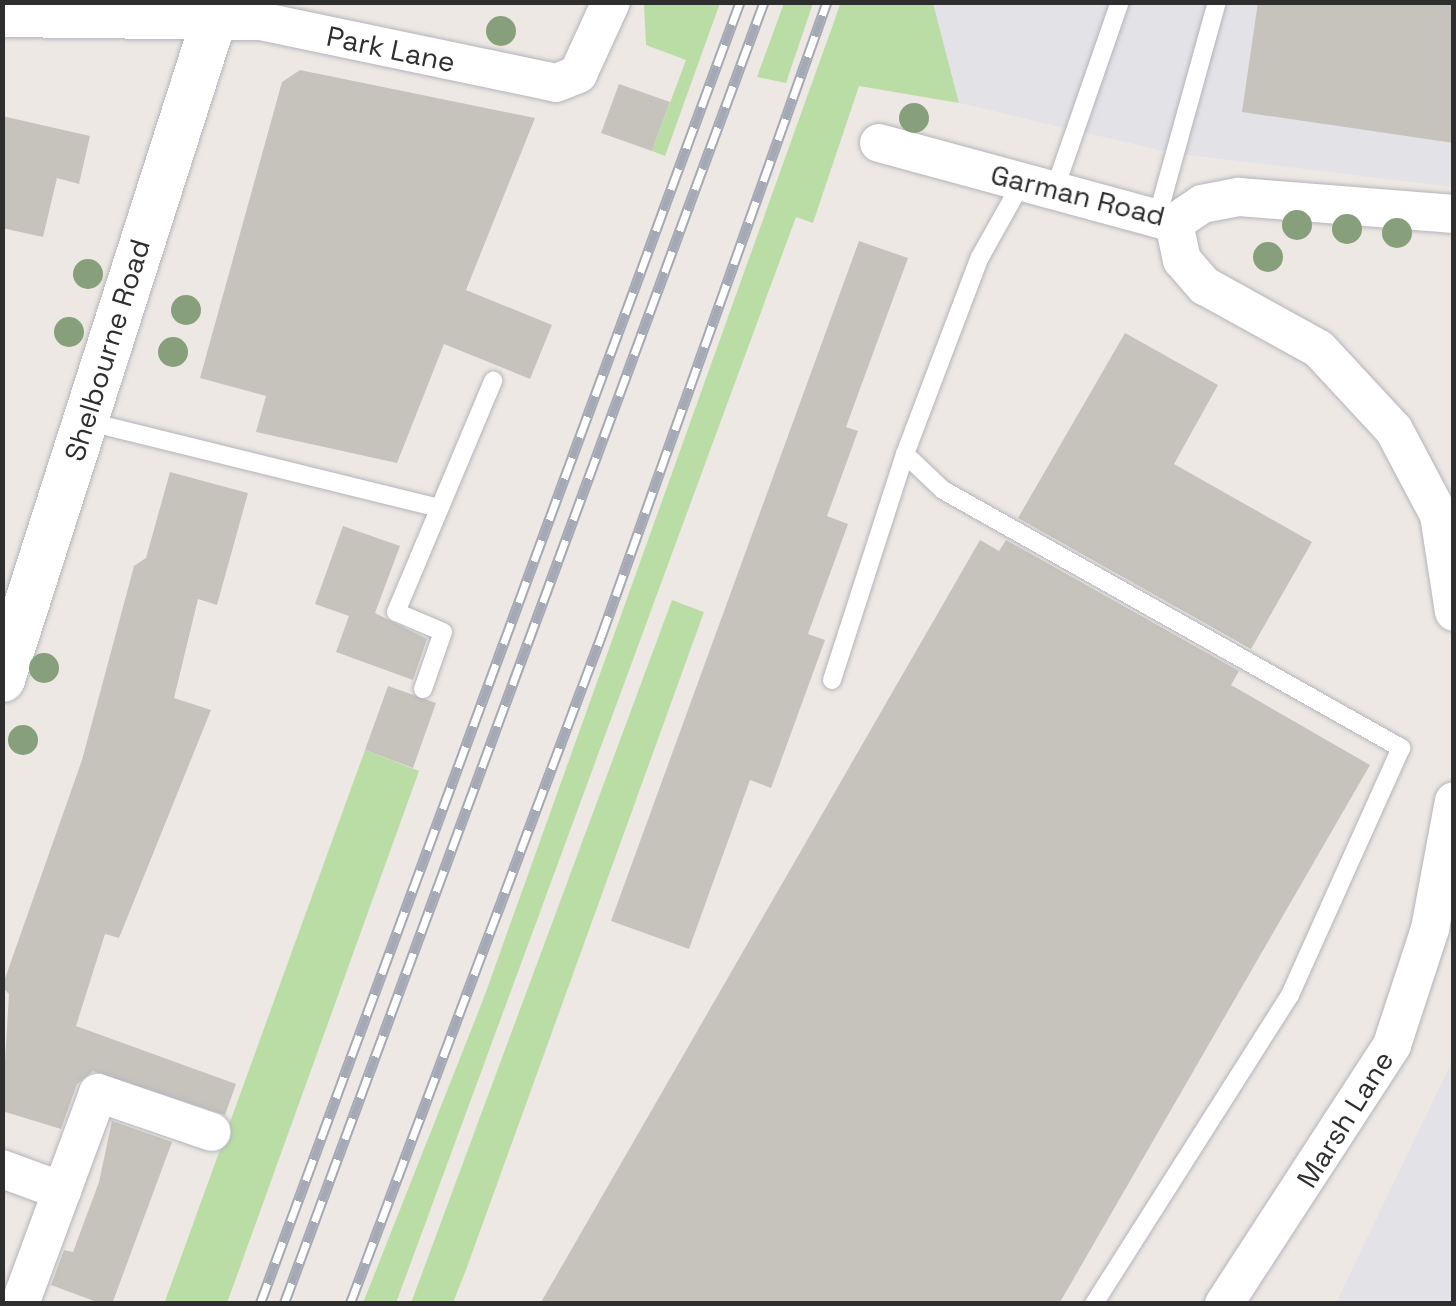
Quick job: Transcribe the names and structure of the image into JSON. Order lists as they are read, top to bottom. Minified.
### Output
{"streets":{"street":["Park Lane","Garman Road","Shelbourne Road","Marsh Lane"]},"crossings":[["Park Lane","Shelbourne Road"]]}
